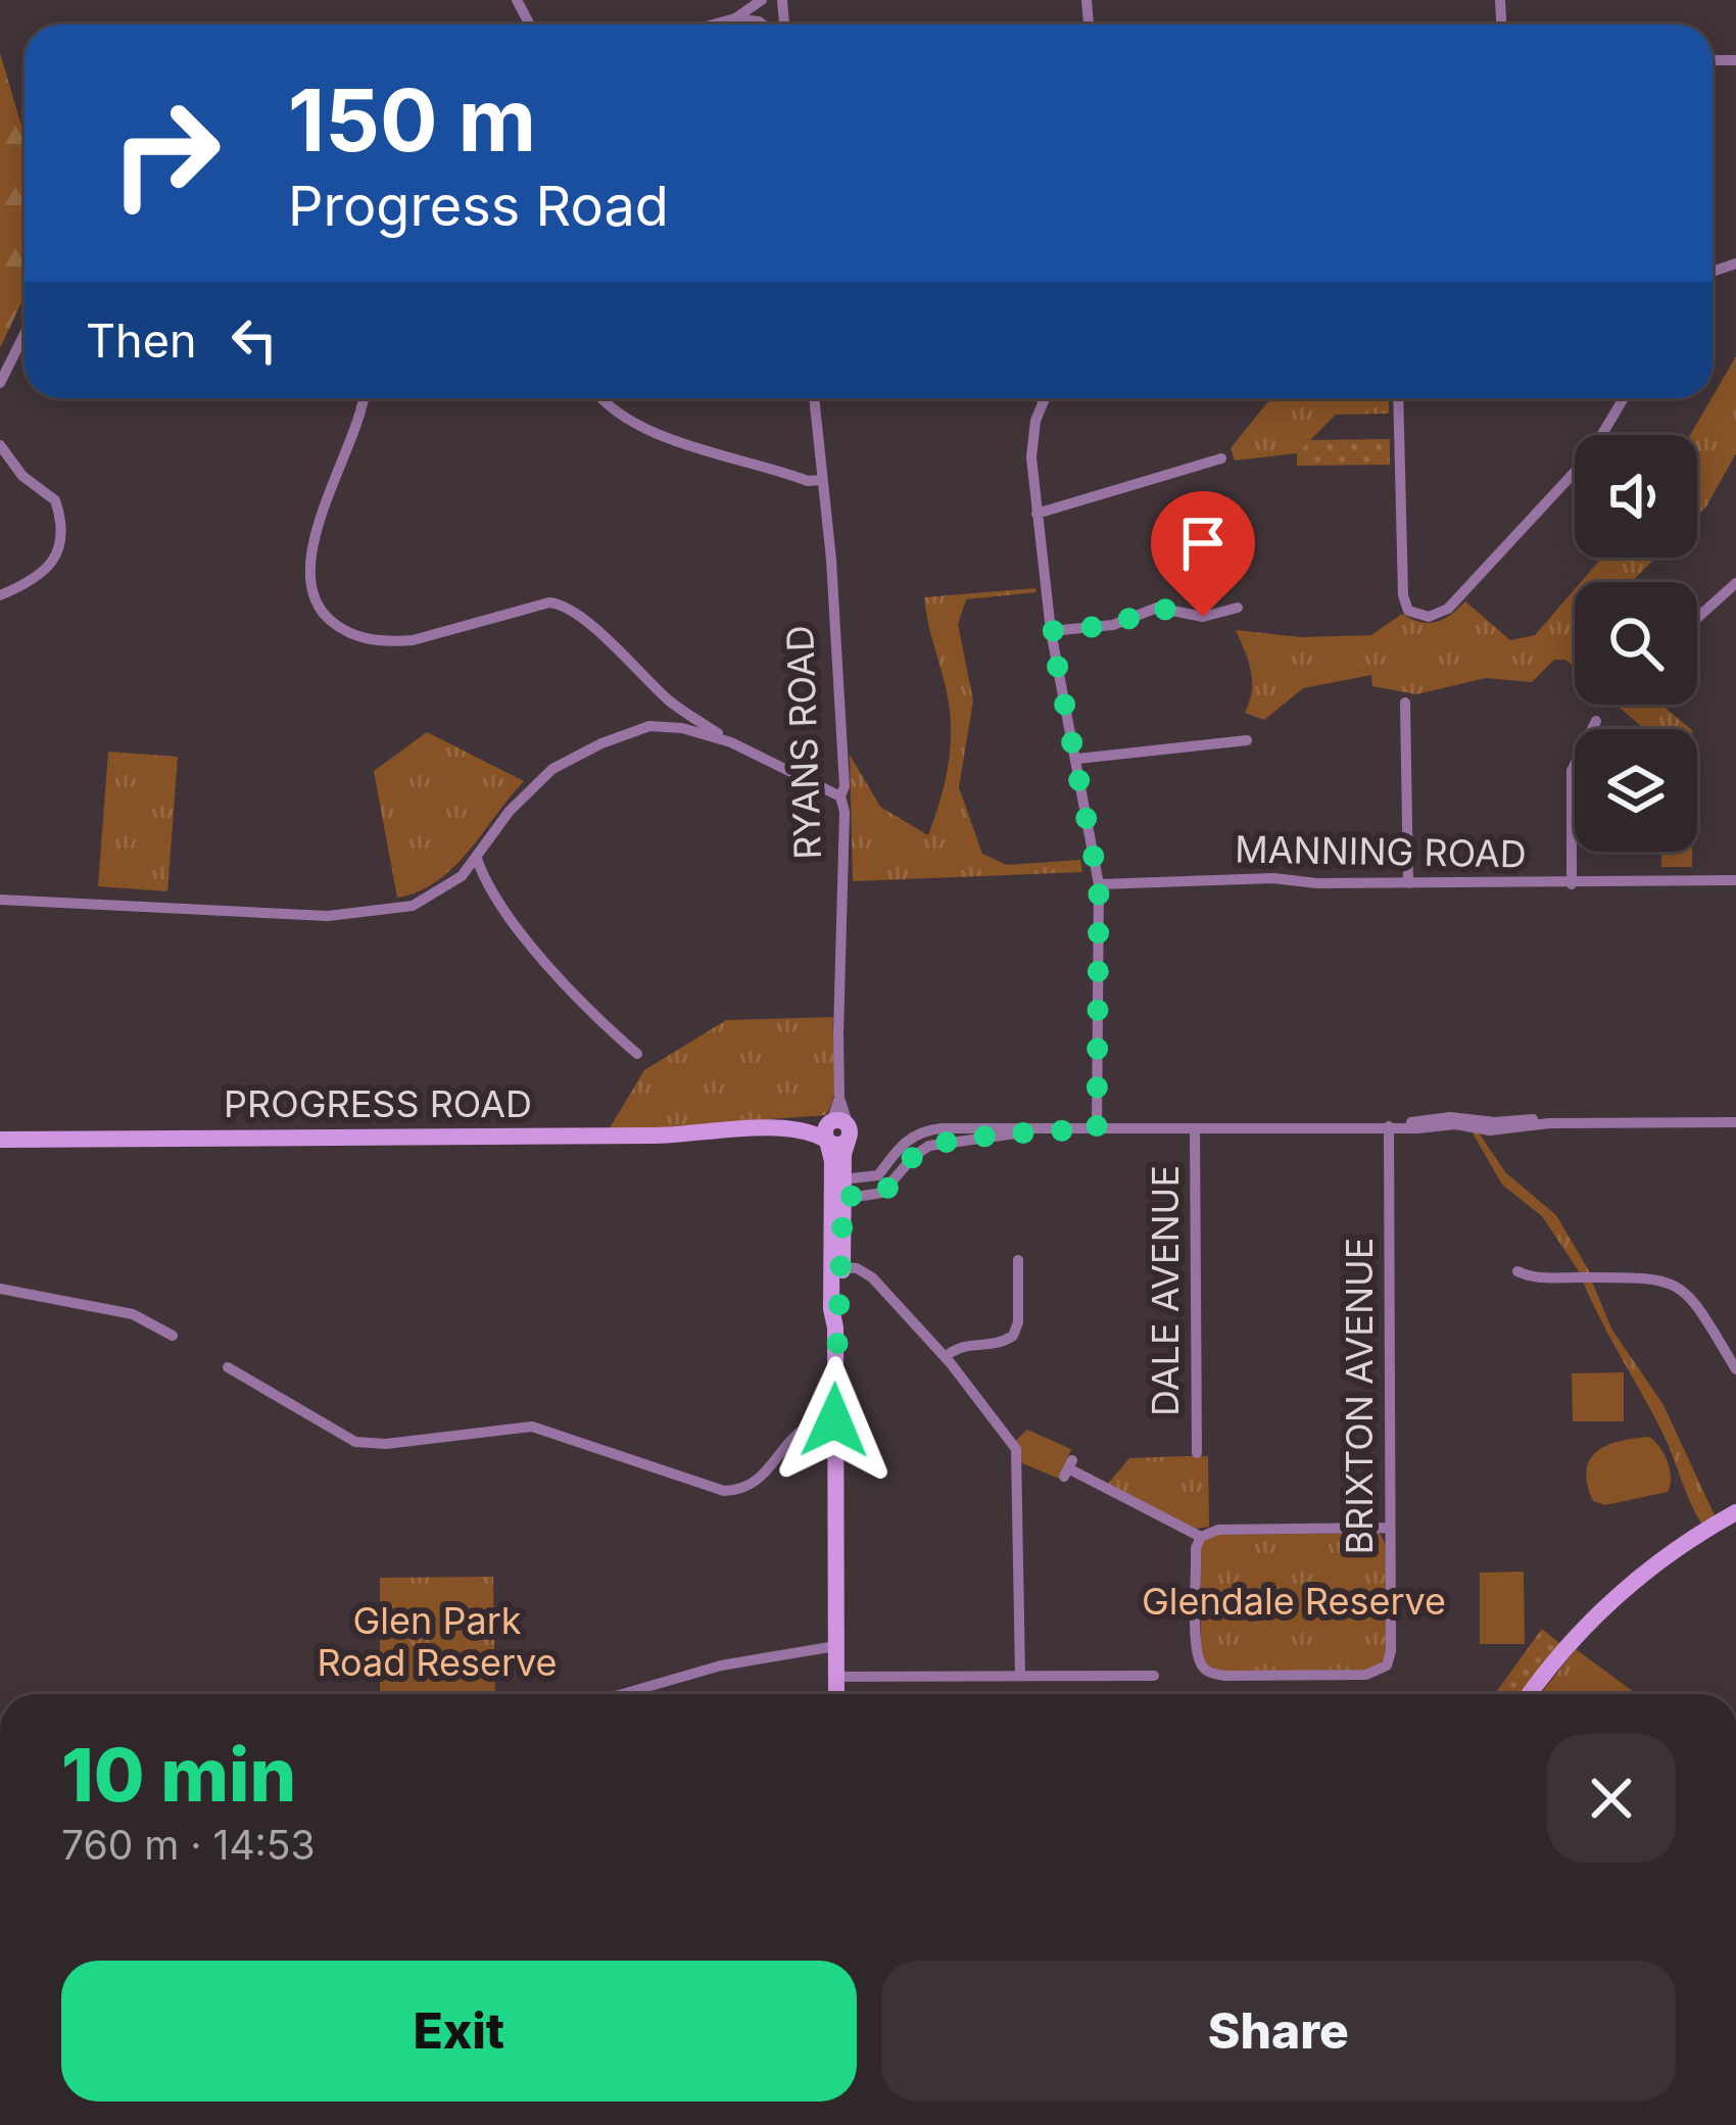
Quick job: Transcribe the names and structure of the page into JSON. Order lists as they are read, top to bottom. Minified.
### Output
{"streets":{"street":["RYANS ROAD","MANNING ROAD","PROGRESS ROAD","DALE AVENUE","BRIXTON AVENUE"]},"crossings":[["RYANS ROAD","PROGRESS ROAD"]],"parks":["Glendale Reserve","Glen Park Road Reserve"],"page":{"turn":["150 m","Progress Road"],"then":"Then","heading":["10 min","760 m · 14:53"],"buttons":["Exit","Share"]}}
